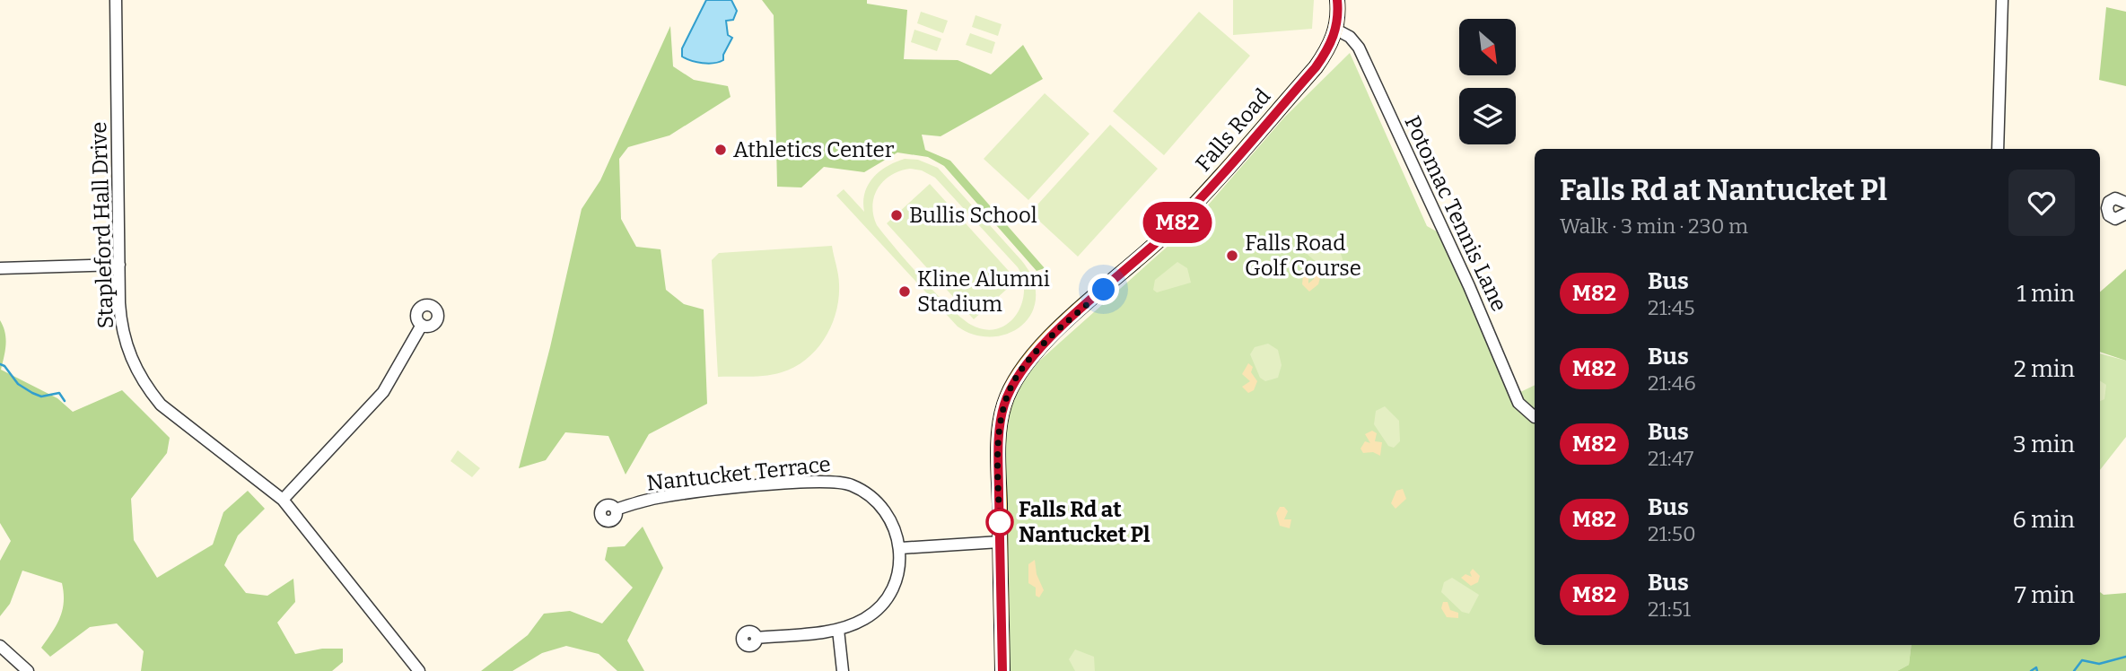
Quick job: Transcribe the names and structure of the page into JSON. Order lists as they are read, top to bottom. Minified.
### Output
{"streets":{"main road":["Falls Road"],"street":["Potomac Tennis Lane","Stapleford Hall Drive","Nantucket Terrace"]},"crossings":[["Falls Road","Potomac Tennis Lane"]],"places":["Athletics Center","Bullis School","Falls Road Golf Course","Kline Alumni Stadium","Falls Rd at Nantucket Pl"],"lines":["bus line M82"],"north":"bottom right","page":{"on_map":"M82","heading":["Falls Rd at Nantucket Pl","Walk · 3 min · 230 m"],"list":[{"mark":"M82","name":"Bus","note":"21:45","value":"1 min"},{"mark":"M82","name":"Bus","note":"21:46","value":"2 min"},{"mark":"M82","name":"Bus","note":"21:47","value":"3 min"},{"mark":"M82","name":"Bus","note":"21:50","value":"6 min"},{"mark":"M82","name":"Bus","note":"21:51","value":"7 min"}]}}
